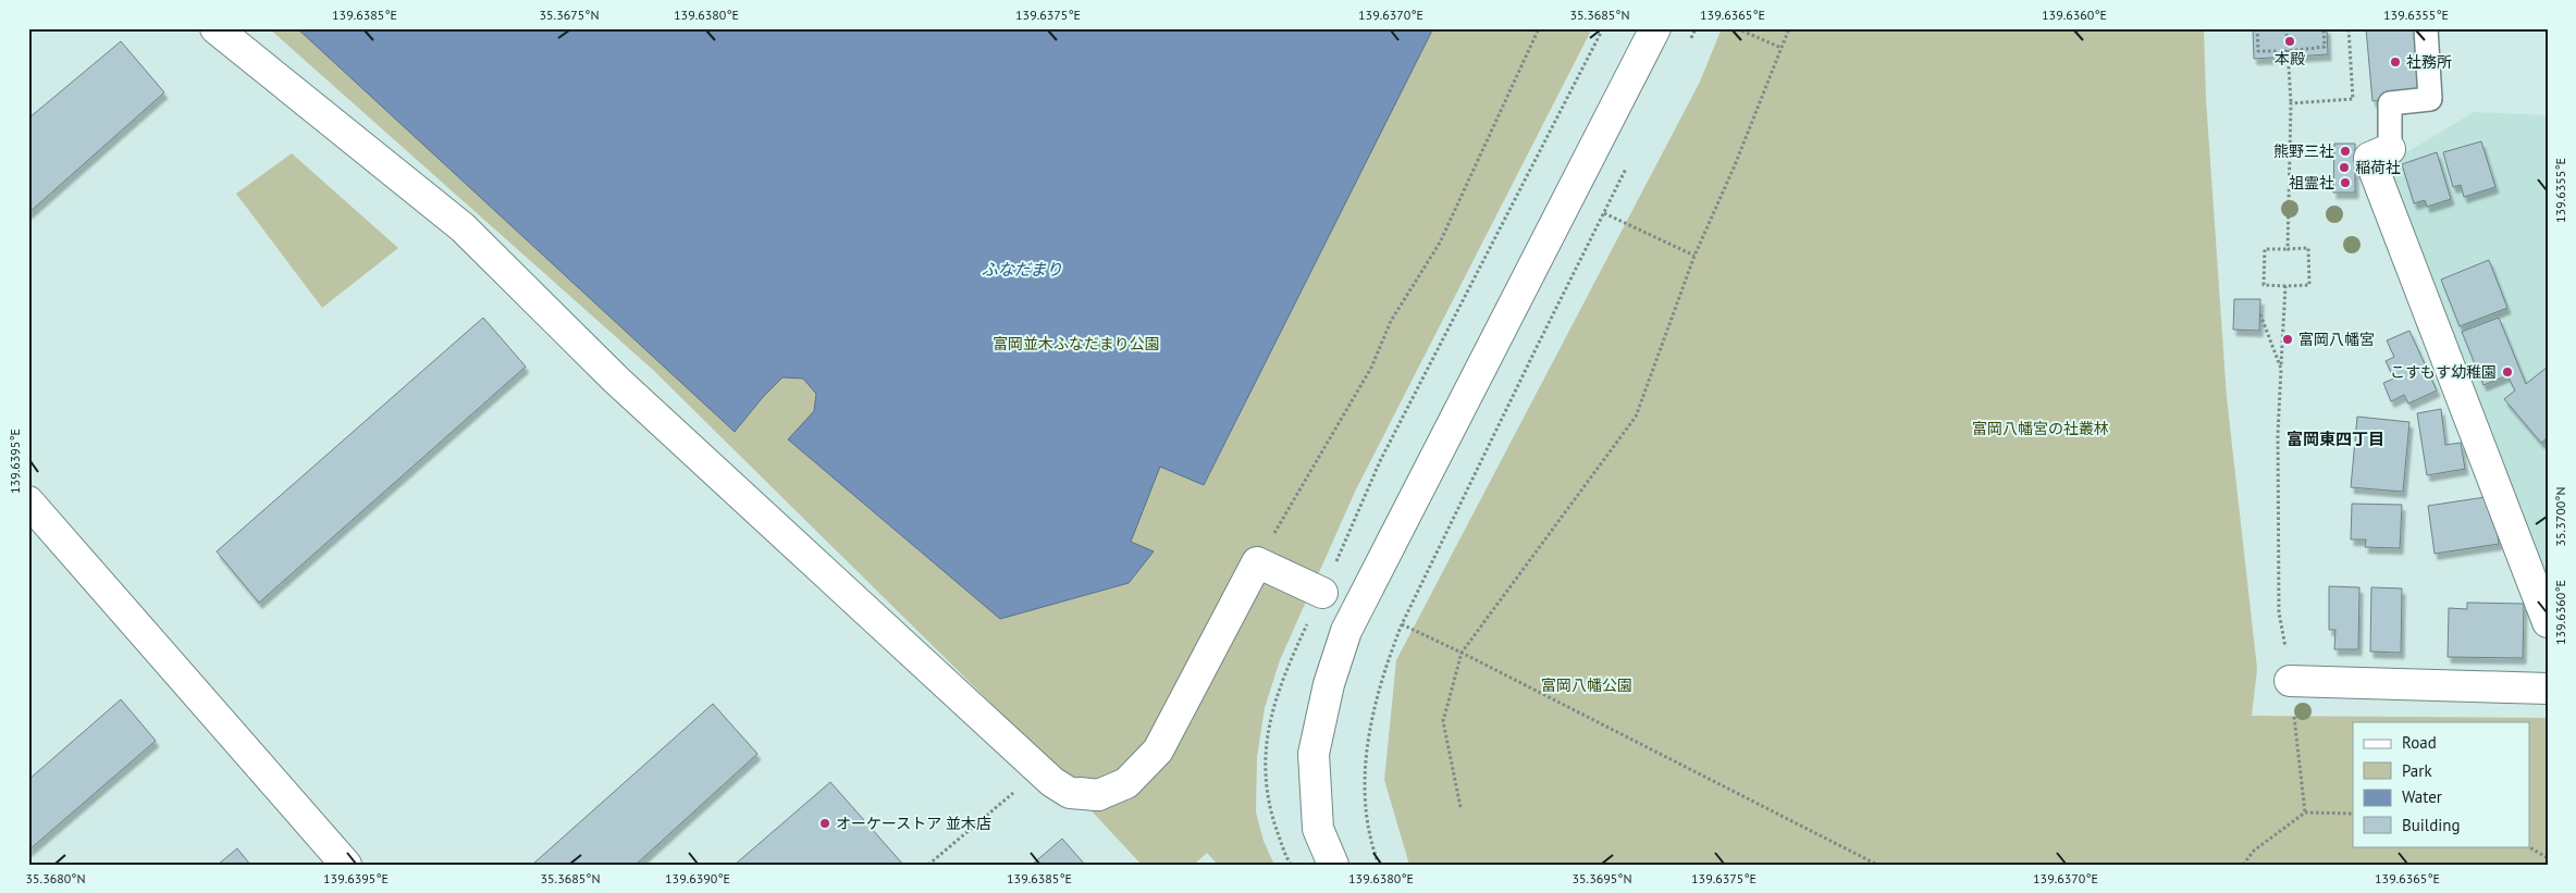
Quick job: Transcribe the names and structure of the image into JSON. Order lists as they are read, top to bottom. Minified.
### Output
{"districts":["富岡東四丁目"],"water":["ふなだまり"],"parks":["富岡並木ふなだまり公園","富岡八幡宮の社叢林","富岡八幡公園"],"places":["本殿","社務所","熊野三社","稲荷社","祖霊社","富岡八幡宮","こすもす幼稚園","オーケーストア 並木店"],"legend":["Road","Park","Water","Building"],"coordinates":["139.6385°E","35.3675°N","139.6380°E","139.6375°E","139.6370°E","35.3685°N","139.6365°E","139.6360°E","139.6355°E","139.6395°E","35.3700°N","35.3680°N","139.6390°E","35.3695°N"]}
